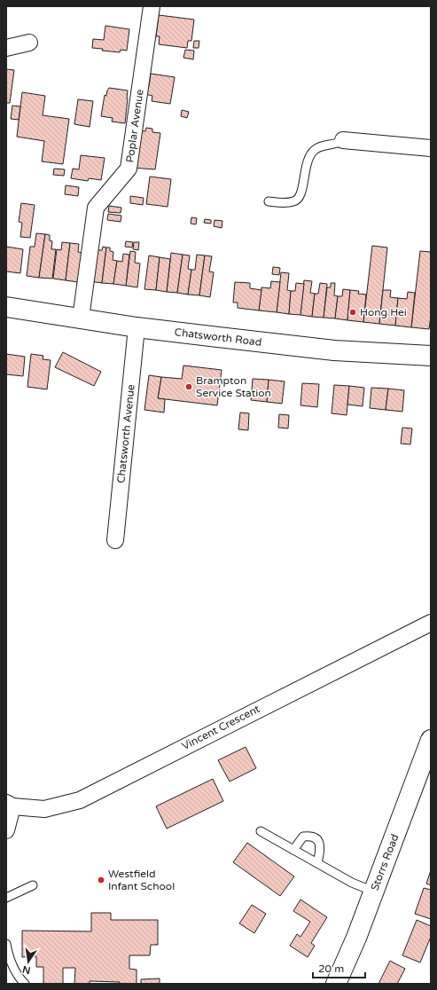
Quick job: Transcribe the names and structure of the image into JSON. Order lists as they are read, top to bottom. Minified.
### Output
{"streets":{"main road":["Chatsworth Road","Storrs Road"],"street":["Poplar Avenue","Chatsworth Avenue","Vincent Crescent"]},"crossings":[["Poplar Avenue","Chatsworth Road"],["Chatsworth Road","Chatsworth Avenue"]],"places":["Hong Hei","Brampton Service Station","Westfield Infant School"],"scale_bar":"20 m","north":"bottom"}
